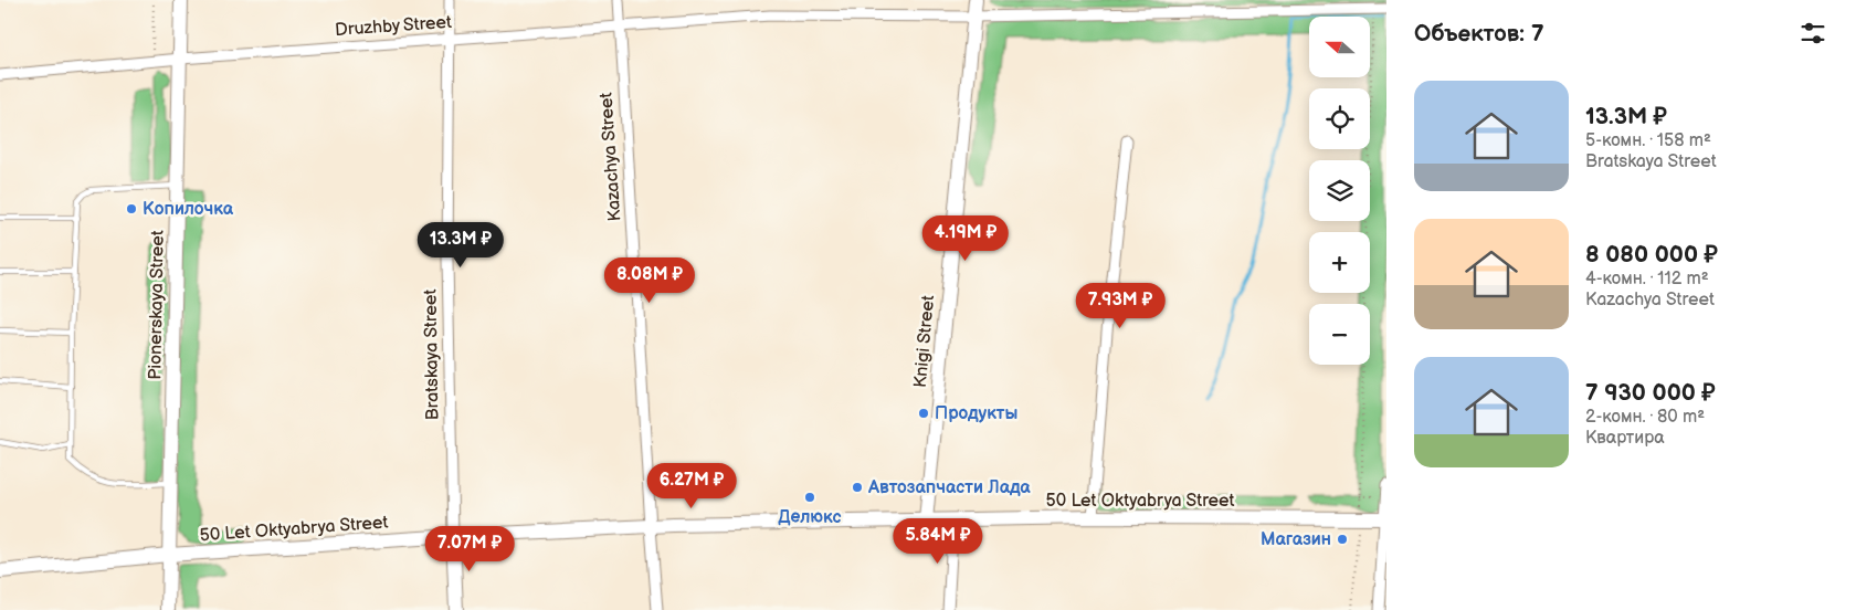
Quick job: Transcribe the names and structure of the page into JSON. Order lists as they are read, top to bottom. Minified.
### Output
{"streets":{"main road":["Pionerskaya Street","Knigi Street","Bratskaya Street","50 Let Oktyabrya Street"],"street":["Druzhby Street","Kazachya Street"]},"crossings":[["Druzhby Street","Kazachya Street"],["Druzhby Street","Pionerskaya Street"],["Druzhby Street","Knigi Street"],["Druzhby Street","Bratskaya Street"],["Kazachya Street","50 Let Oktyabrya Street"],["Pionerskaya Street","50 Let Oktyabrya Street"],["Knigi Street","50 Let Oktyabrya Street"],["Bratskaya Street","50 Let Oktyabrya Street"]],"places":["Копилочка","Продукты","Автозапчасти Лада","Делюкс","Магазин"],"north":"left","page":{"heading":"Объектов: 7","map_buttons":["+","−"],"list":[{"name":"13.3M ₽","note":"5-комн. · 158 m² · Bratskaya Street"},{"name":"8 080 000 ₽","note":"4-комн. · 112 m² · Kazachya Street"},{"name":"7 930 000 ₽","note":"2-комн. · 80 m² · Квартира"}],"price":["4.19M ₽","13.3M ₽","8.08M ₽","7.93M ₽","6.27M ₽","5.84M ₽","7.07M ₽"]}}
